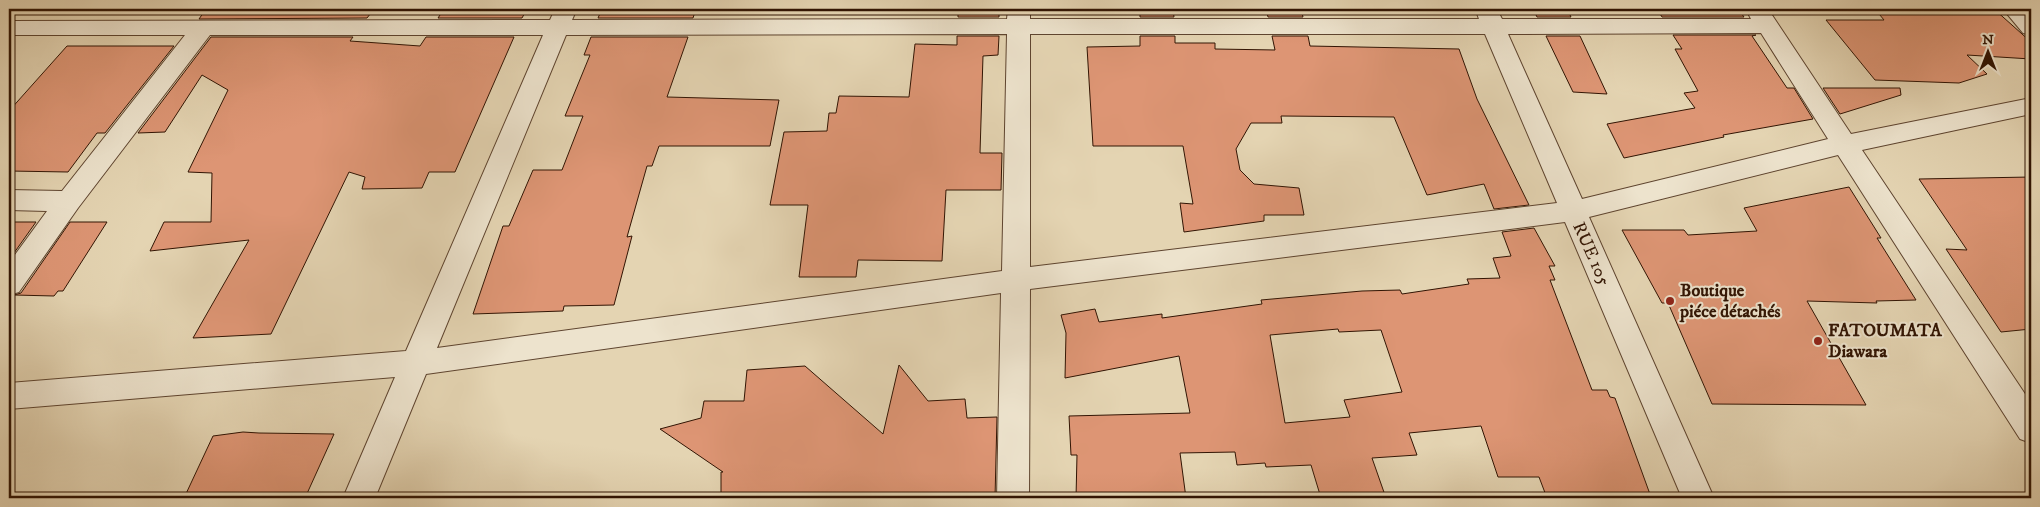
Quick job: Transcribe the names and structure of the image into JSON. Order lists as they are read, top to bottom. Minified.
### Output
{"streets":{"street":["RUE 105"]},"places":["Boutique piéce détachés","FATOUMATA Diawara"],"north":"top"}
